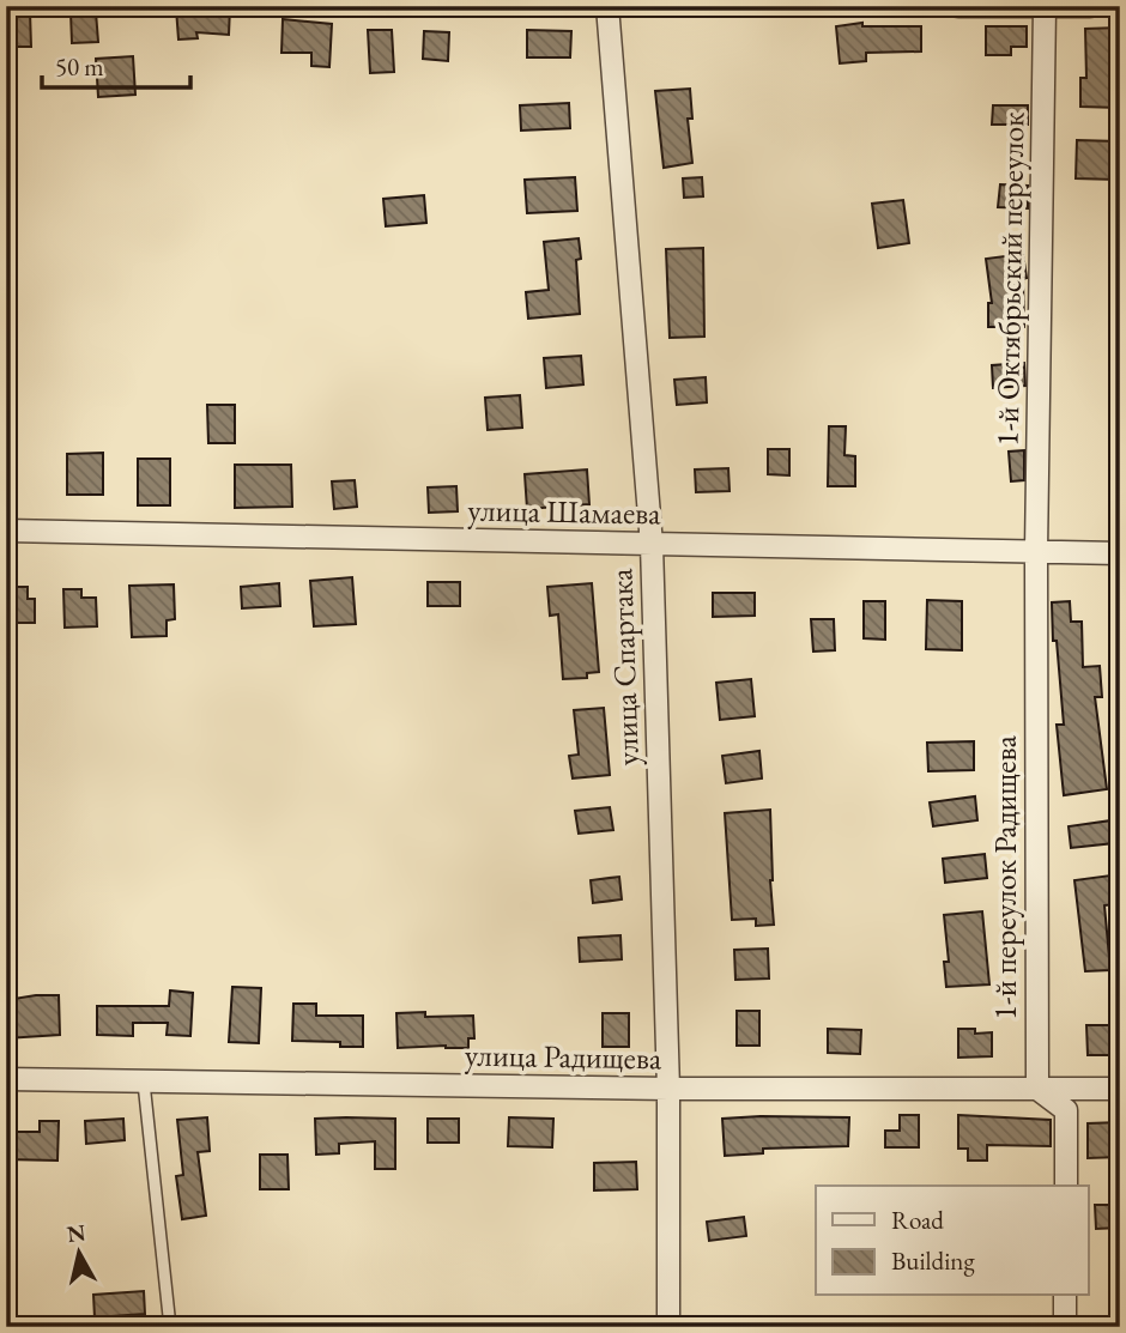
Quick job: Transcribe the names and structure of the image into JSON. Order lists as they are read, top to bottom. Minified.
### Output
{"streets":{"street":["1-й Октябрьский переулок","улица Шамаева","улица Спартака","1-й переулок Радищева","улица Радищева"]},"crossings":[["1-й Октябрьский переулок","улица Шамаева"],["1-й Октябрьский переулок","1-й переулок Радищева"],["улица Шамаева","улица Спартака"],["улица Шамаева","1-й переулок Радищева"],["улица Спартака","улица Радищева"],["1-й переулок Радищева","улица Радищева"]],"legend":["Road","Building"],"scale_bar":"50 m","north":"top"}
